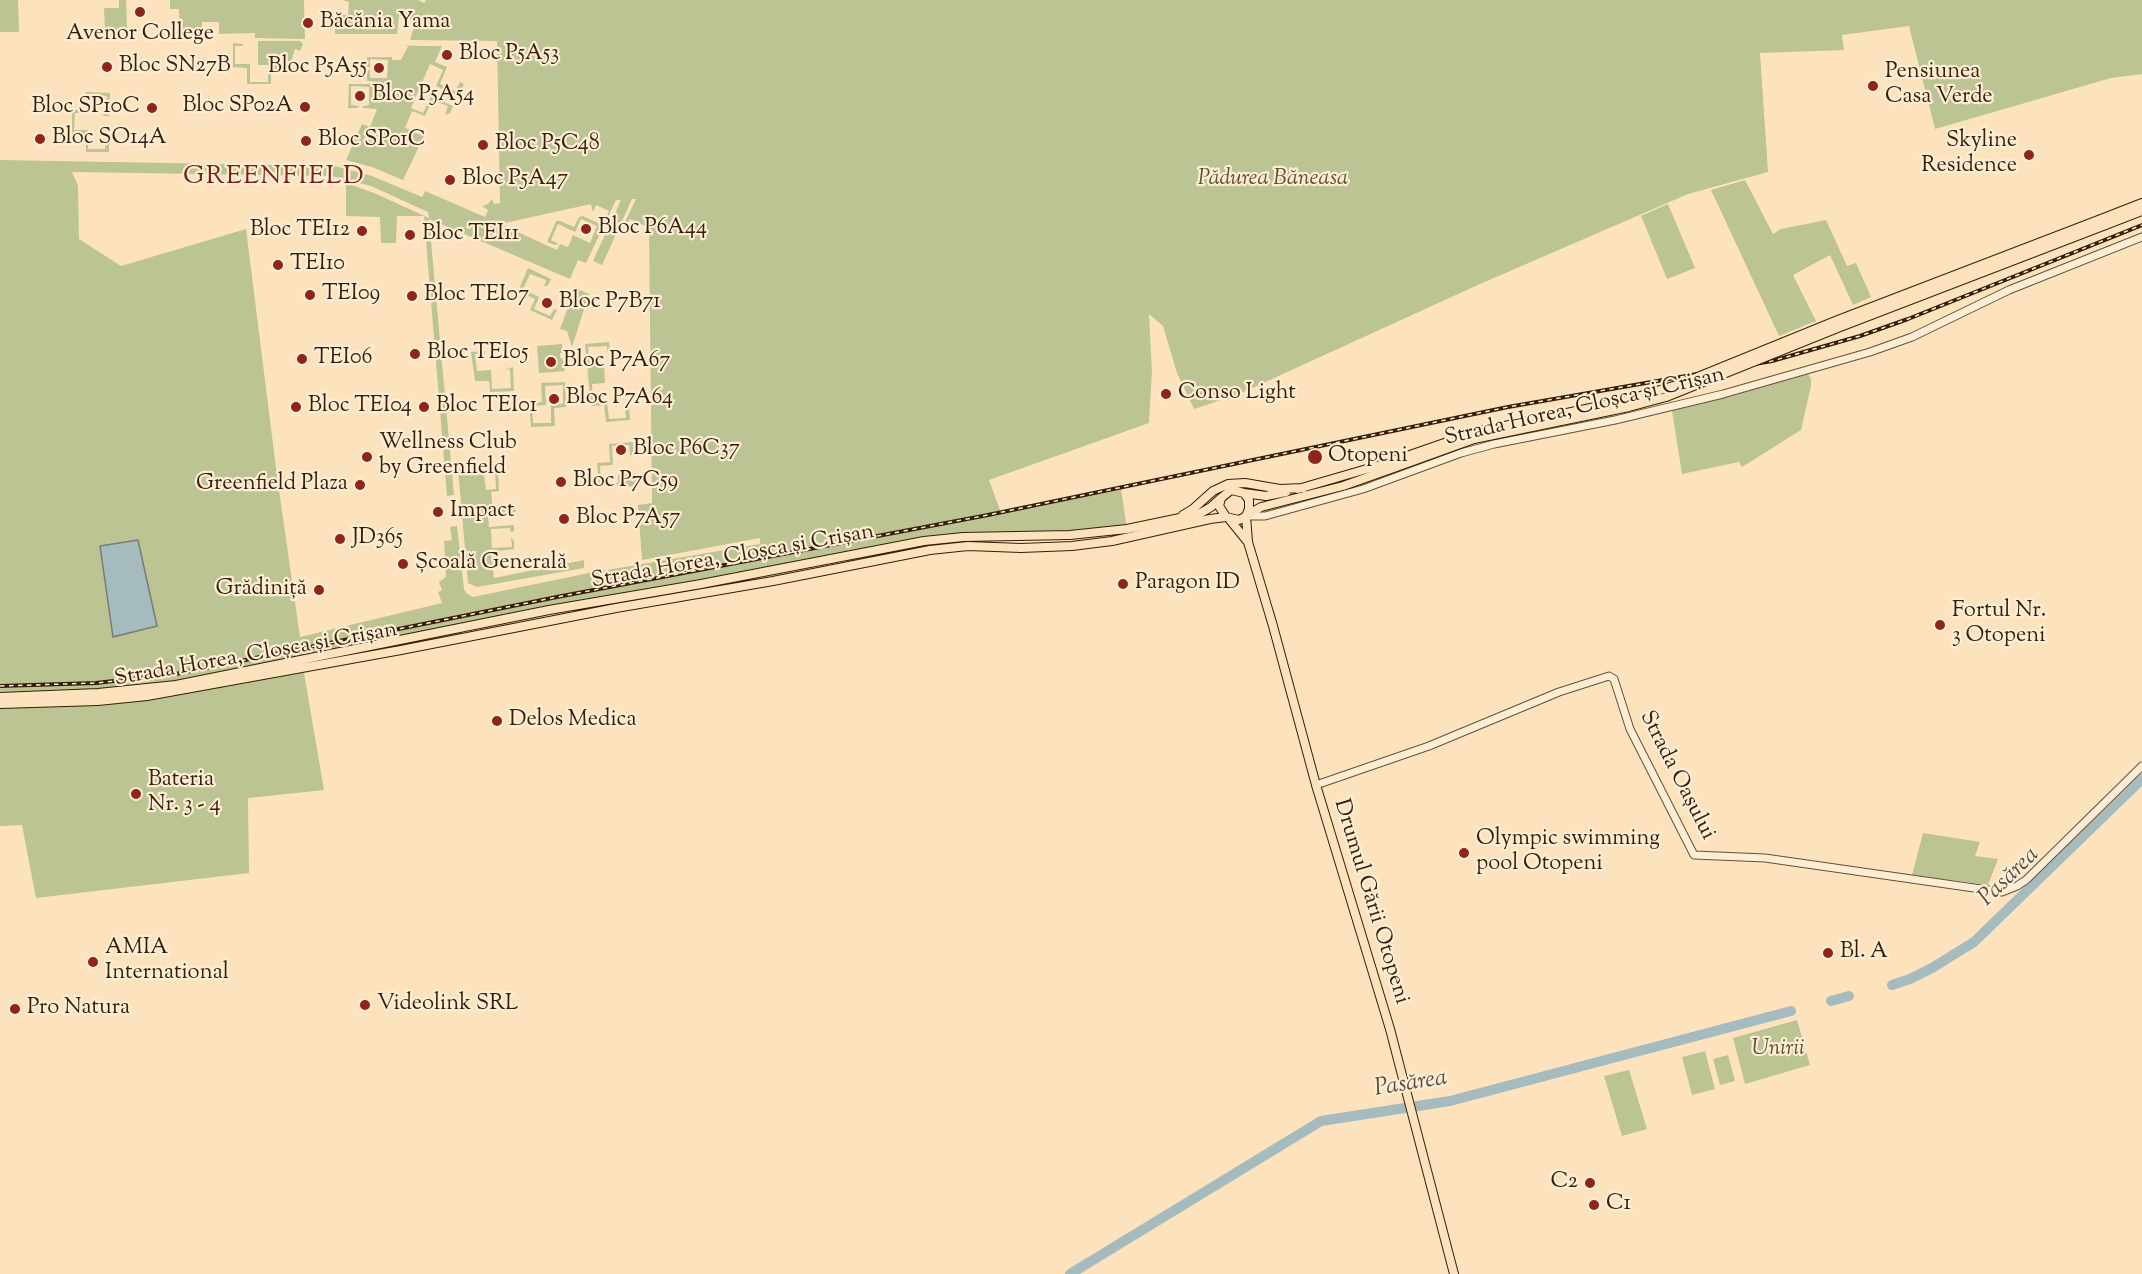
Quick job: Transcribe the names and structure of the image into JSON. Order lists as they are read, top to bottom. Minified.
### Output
{"streets":{"main road":["Strada Horea, Cloșca și Crișan","Drumul Gării Otopeni"],"street":["Strada Oașului"]},"crossings":[["Strada Horea, Cloșca și Crișan","Drumul Gării Otopeni"],["Strada Oașului","Drumul Gării Otopeni"]],"districts":["GREENFIELD"],"water":["Pasărea"],"parks":["Pădurea Băneasa","Unirii"],"places":["Avenor College","Băcănia Yama","Bloc P5A53","Bloc SN27B","Bloc P5A55","Pensiunea Casa Verde","Bloc P5A54","Bloc SP02A","Bloc SP10C","Bloc SO14A","Bloc SP01C","Bloc P5C48","Skyline Residence","Bloc P5A47","Bloc P6A44","Bloc TEI12","Bloc TEI11","TEI10","TEI09","Bloc TEI07","Bloc P7B71","Bloc TEI05","TEI06","Bloc P7A67","Conso Light","Bloc P7A64","Bloc TEI04","Bloc TEI01","Bloc P6C37","Wellness Club by Greenfield","Otopeni","Bloc P7C59","Greenfield Plaza","Impact","Bloc P7A57","JD365","Școală Generală","Paragon ID","Grădiniță","Fortul Nr. 3 Otopeni","Delos Medica","Bateria Nr. 3 - 4","Olympic swimming pool Otopeni","Bl. A","AMIA International","Videolink SRL","Pro Natura","C2","C1"]}
